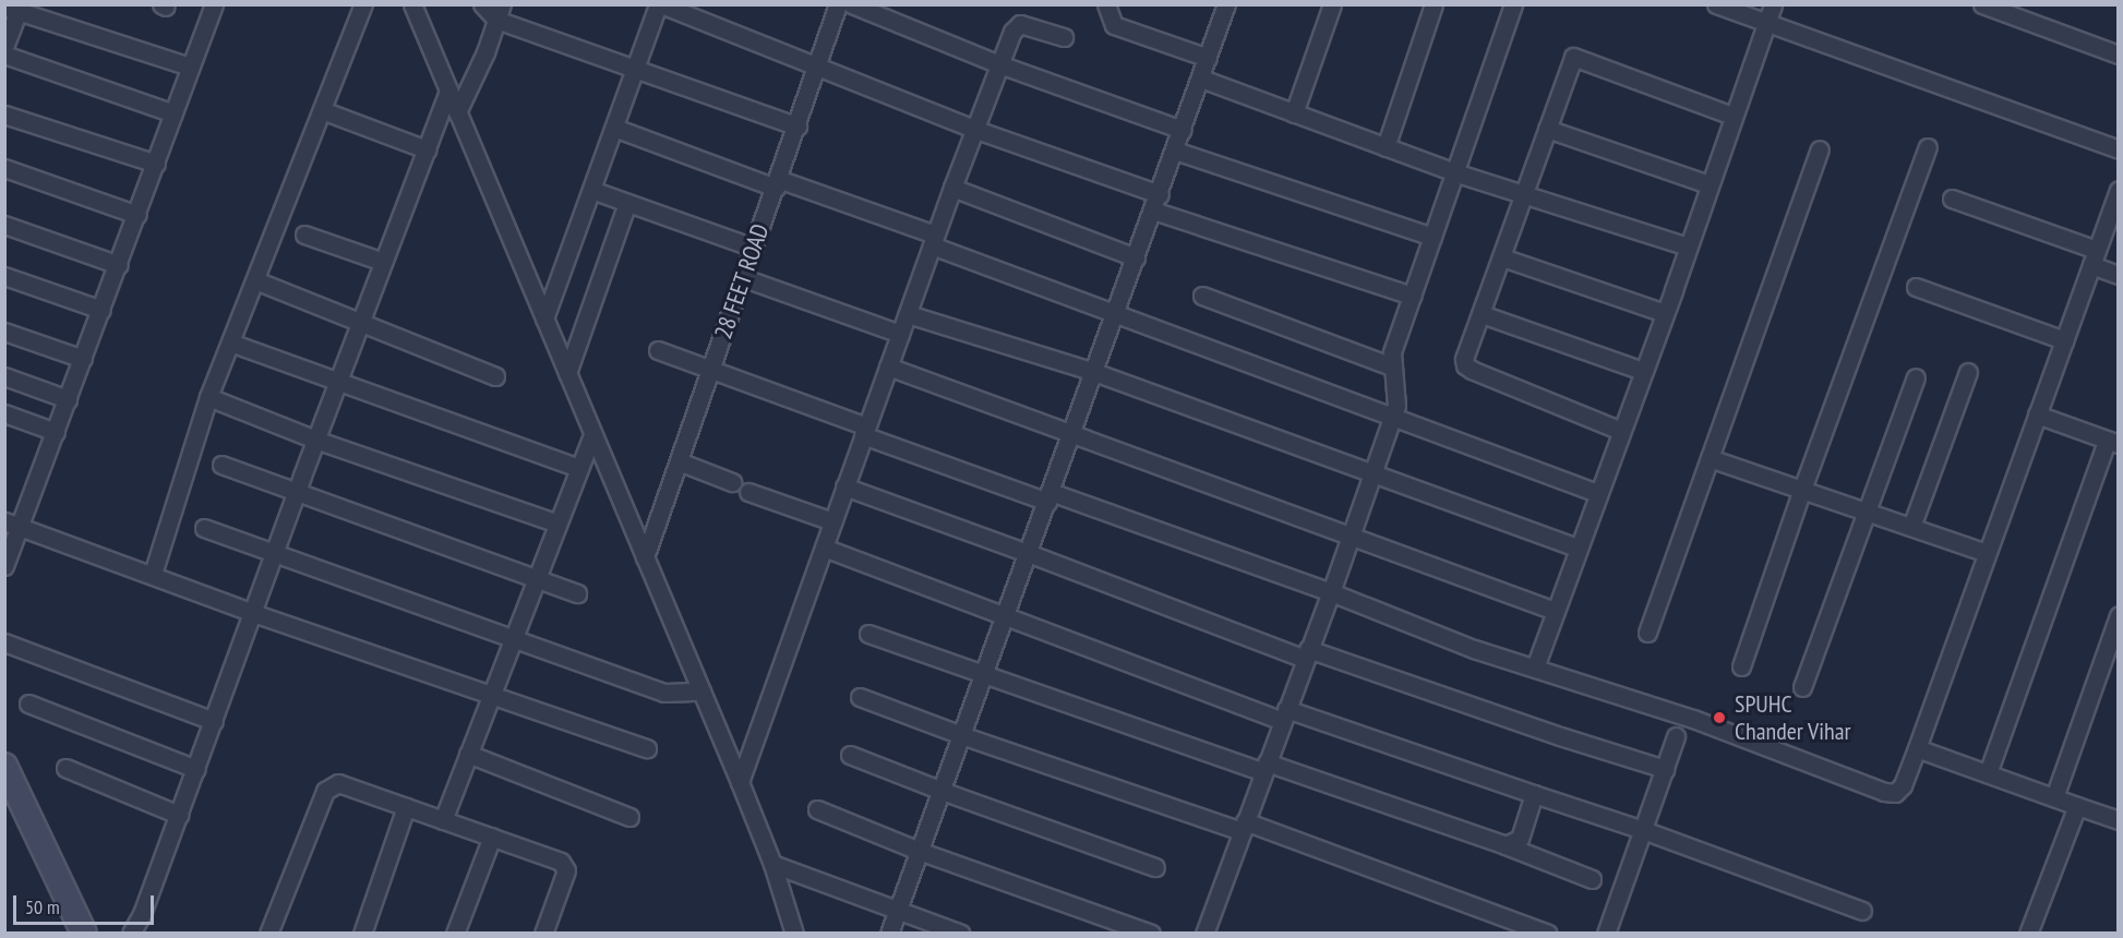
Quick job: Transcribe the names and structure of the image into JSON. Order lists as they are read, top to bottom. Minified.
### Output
{"streets":{"street":["28 FEET ROAD"]},"places":["SPUHC Chander Vihar"],"scale_bar":"50 m"}
